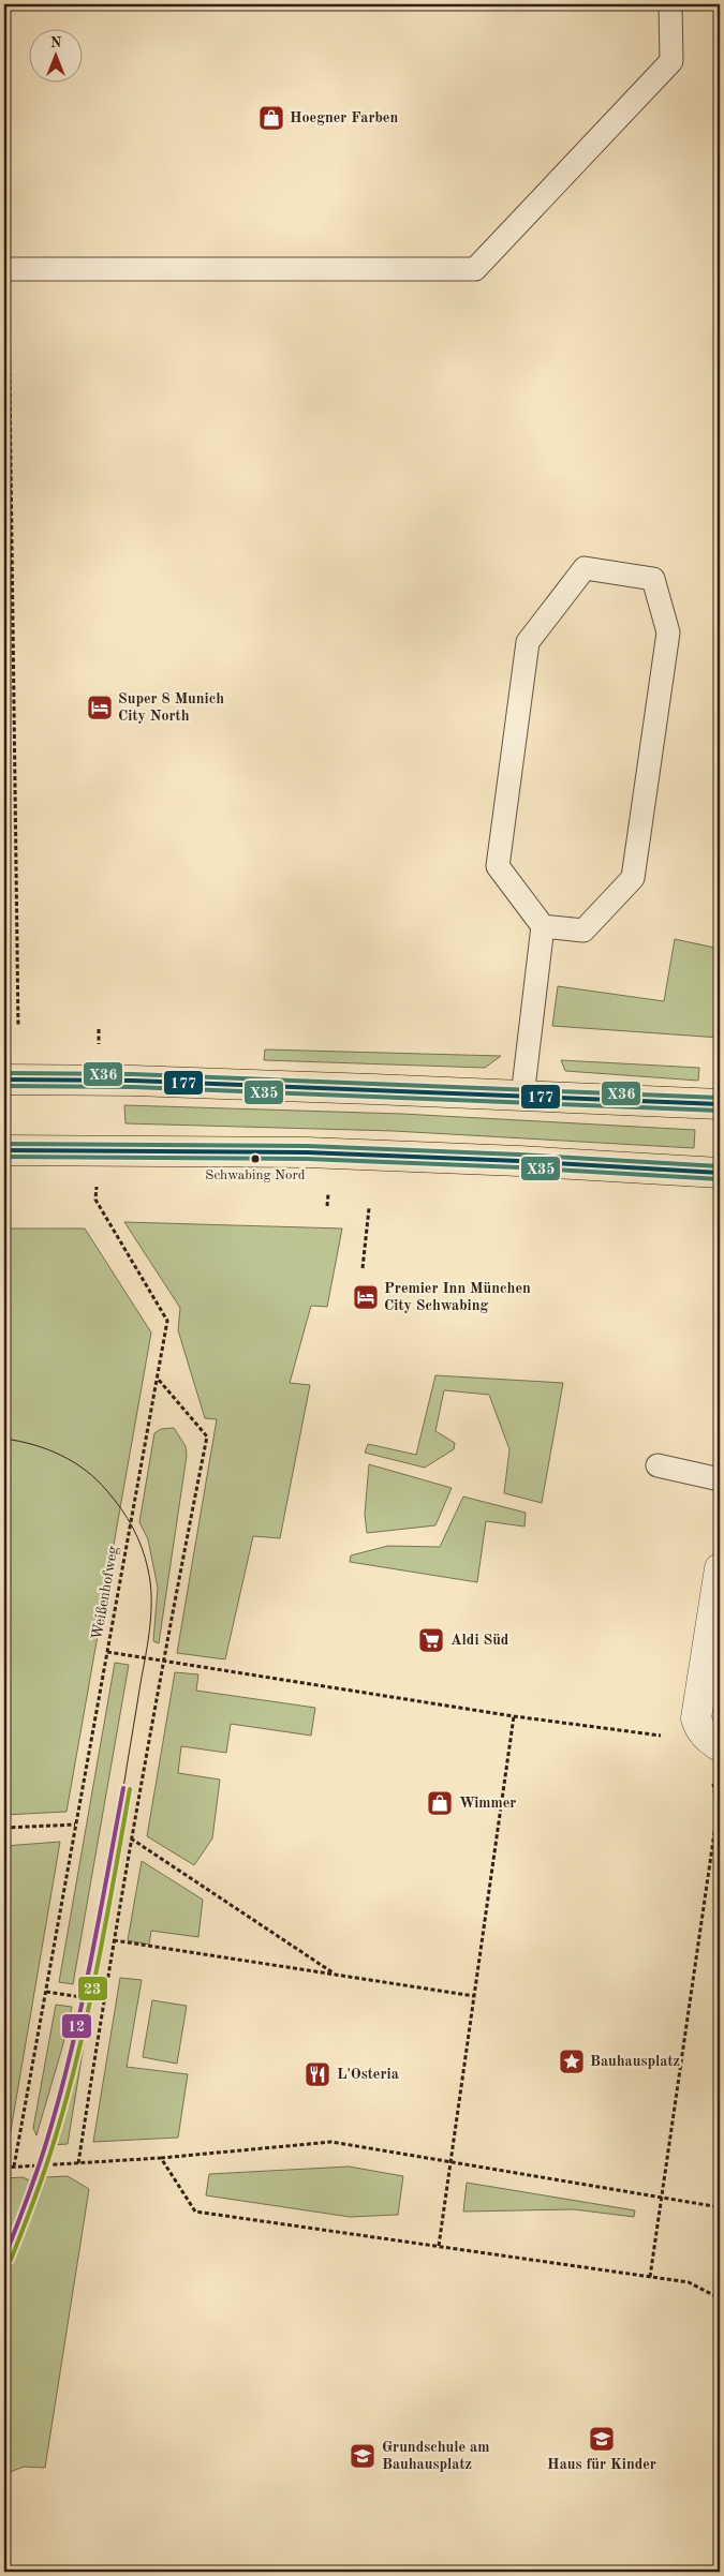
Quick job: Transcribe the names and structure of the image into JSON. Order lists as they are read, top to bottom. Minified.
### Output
{"streets":{"path":["Weißenhofweg"]},"places":{"shop":["Hoegner Farben","Wimmer"],"hotel":["Super 8 Munich City North","Premier Inn München City Schwabing"],"other":["Schwabing Nord"],"supermarket":["Aldi Süd"],"place":["Bauhausplatz"],"restaurant":["L'Osteria"],"school or university":["Haus für Kinder","Grundschule am Bauhausplatz"]},"lines":["transit line X36","transit line 177","transit line X35","transit line 12","transit line 23"],"north":"top"}
